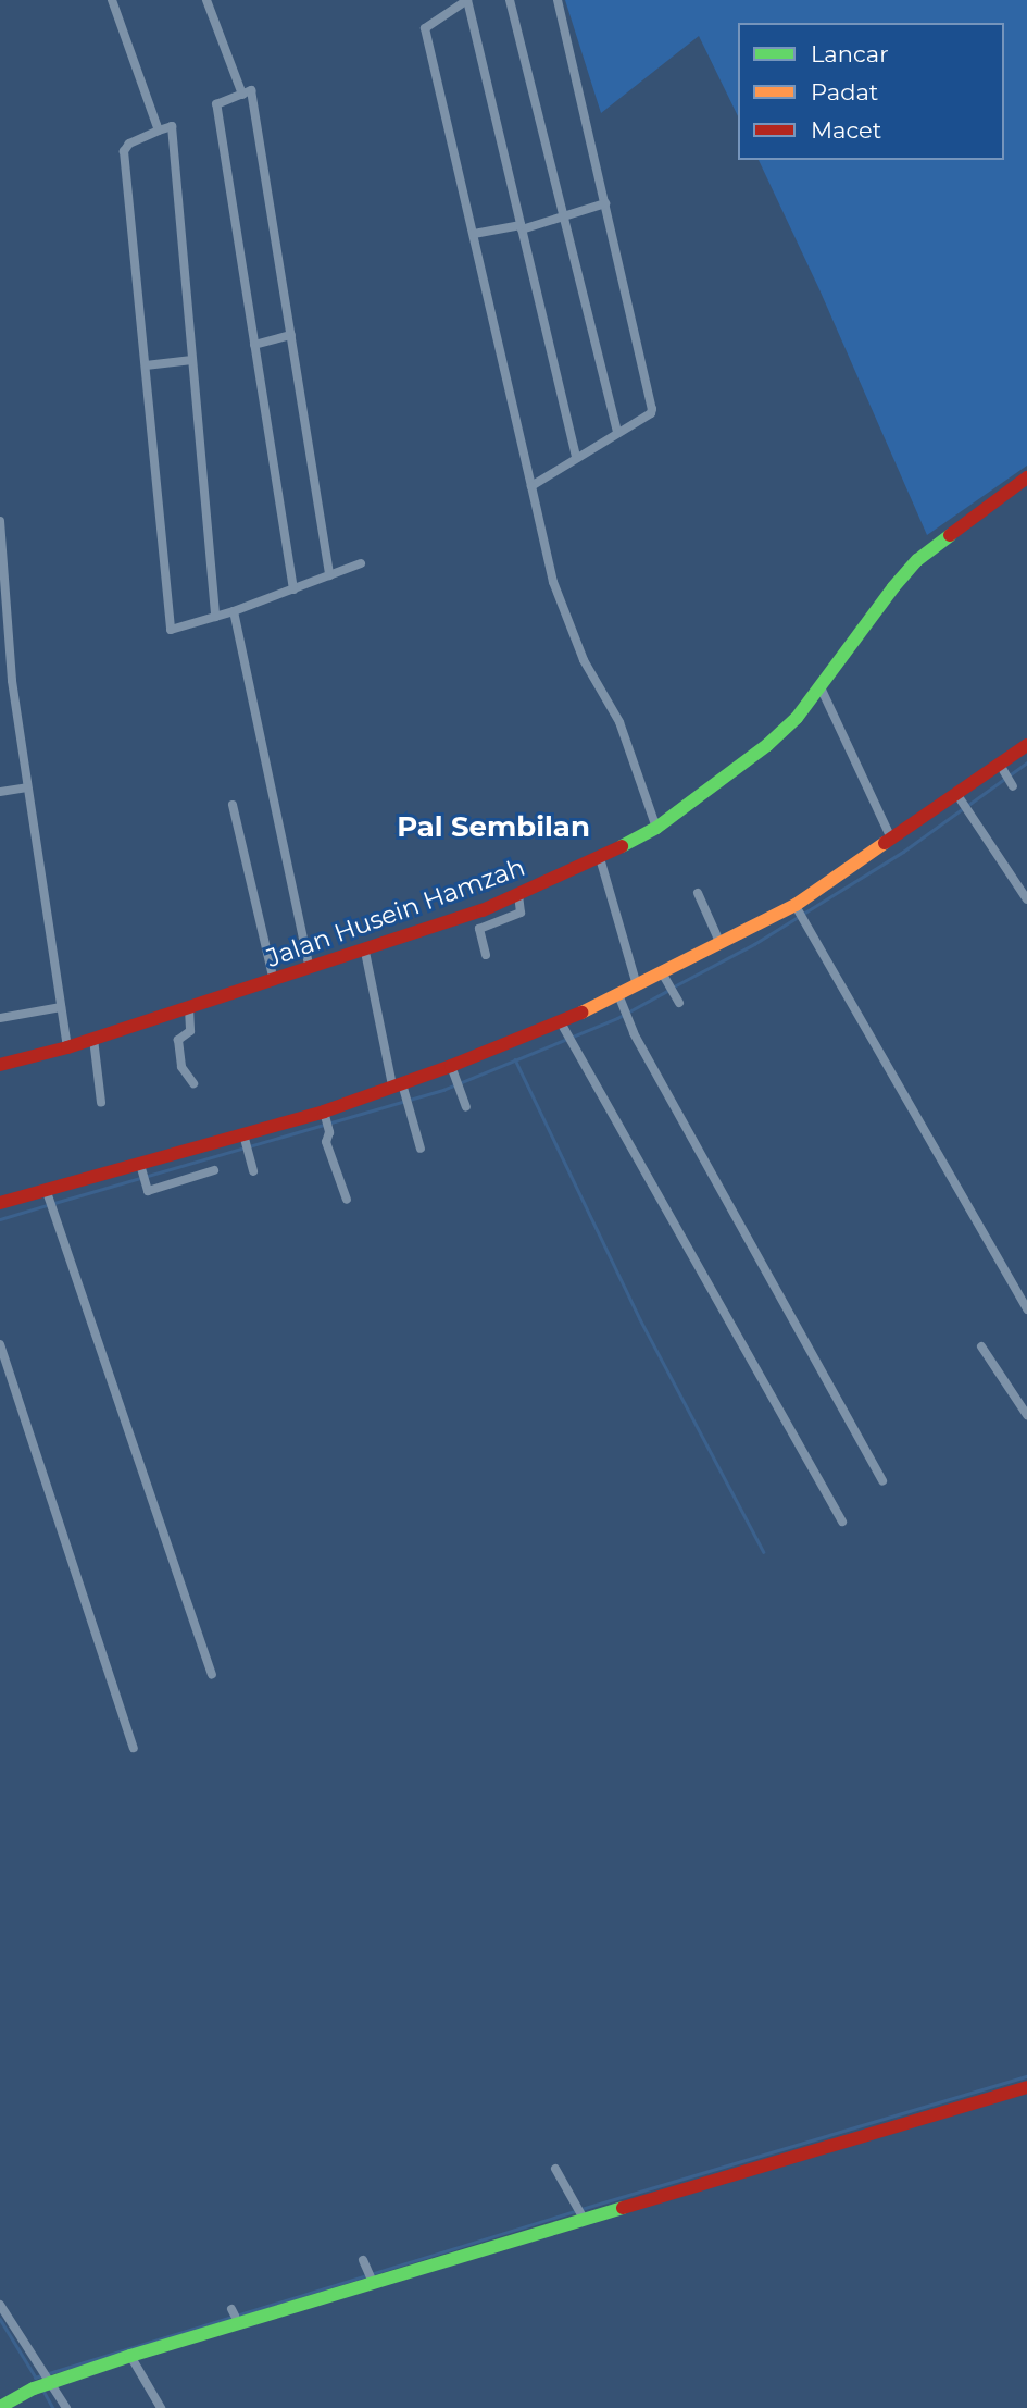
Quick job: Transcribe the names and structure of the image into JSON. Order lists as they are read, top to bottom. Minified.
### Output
{"streets":{"street":["Jalan Husein Hamzah"]},"districts":["Pal Sembilan"],"legend":["Lancar","Padat","Macet"]}
